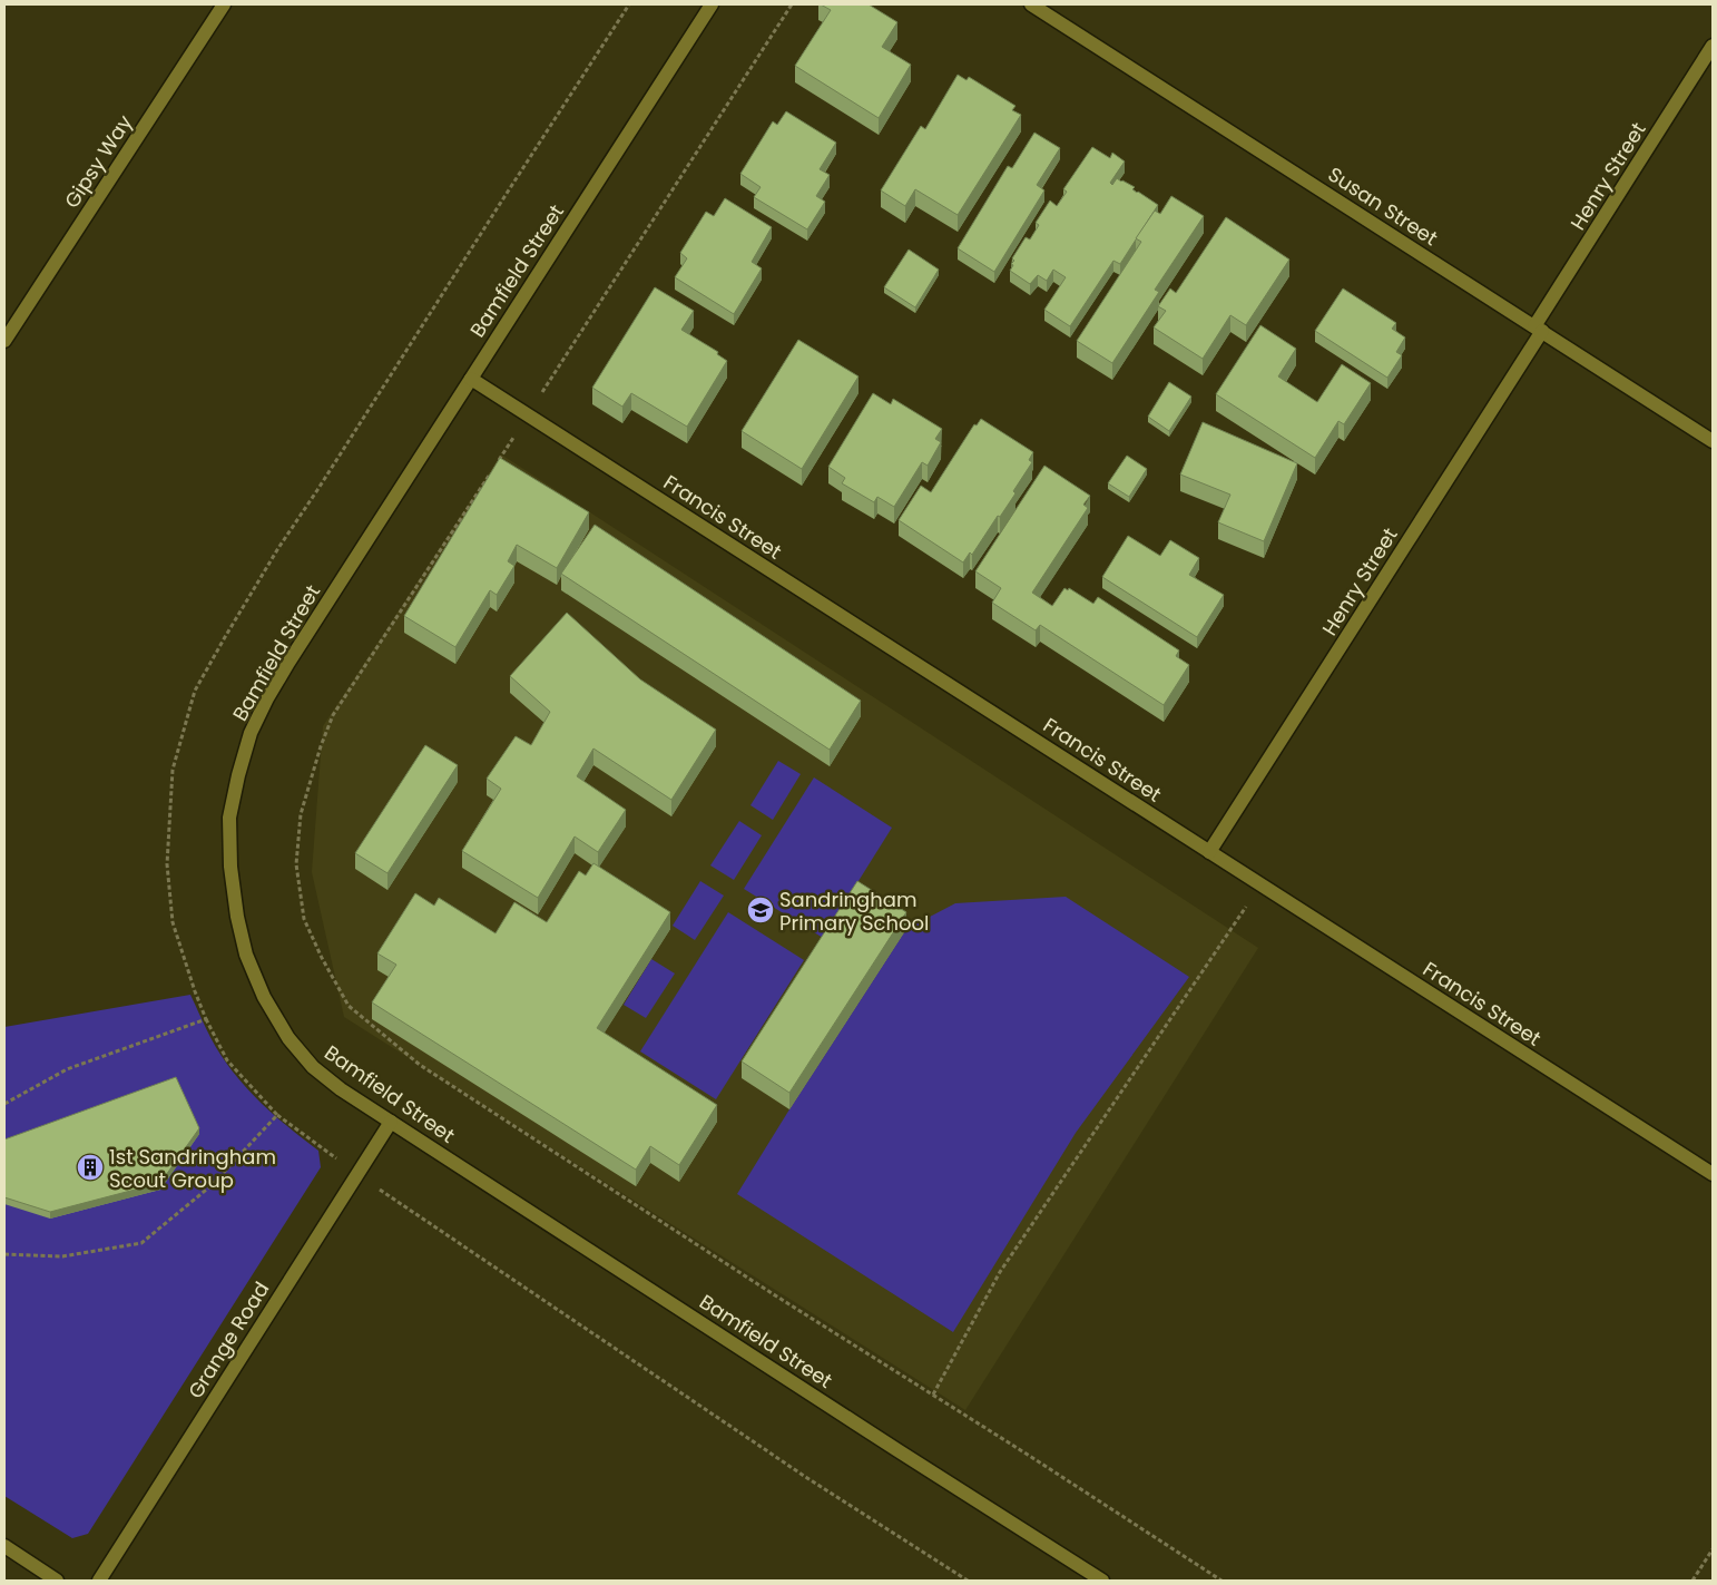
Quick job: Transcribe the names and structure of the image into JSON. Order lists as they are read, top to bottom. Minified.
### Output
{"streets":{"street":["Gipsy Way","Henry Street","Susan Street","Bamfield Street","Francis Street","Grange Road"]},"crossings":[["Henry Street","Susan Street"],["Henry Street","Francis Street"],["Bamfield Street","Francis Street"],["Bamfield Street","Grange Road"]],"places":{"school or university":["Sandringham Primary School"],"building":["1st Sandringham Scout Group"]}}
